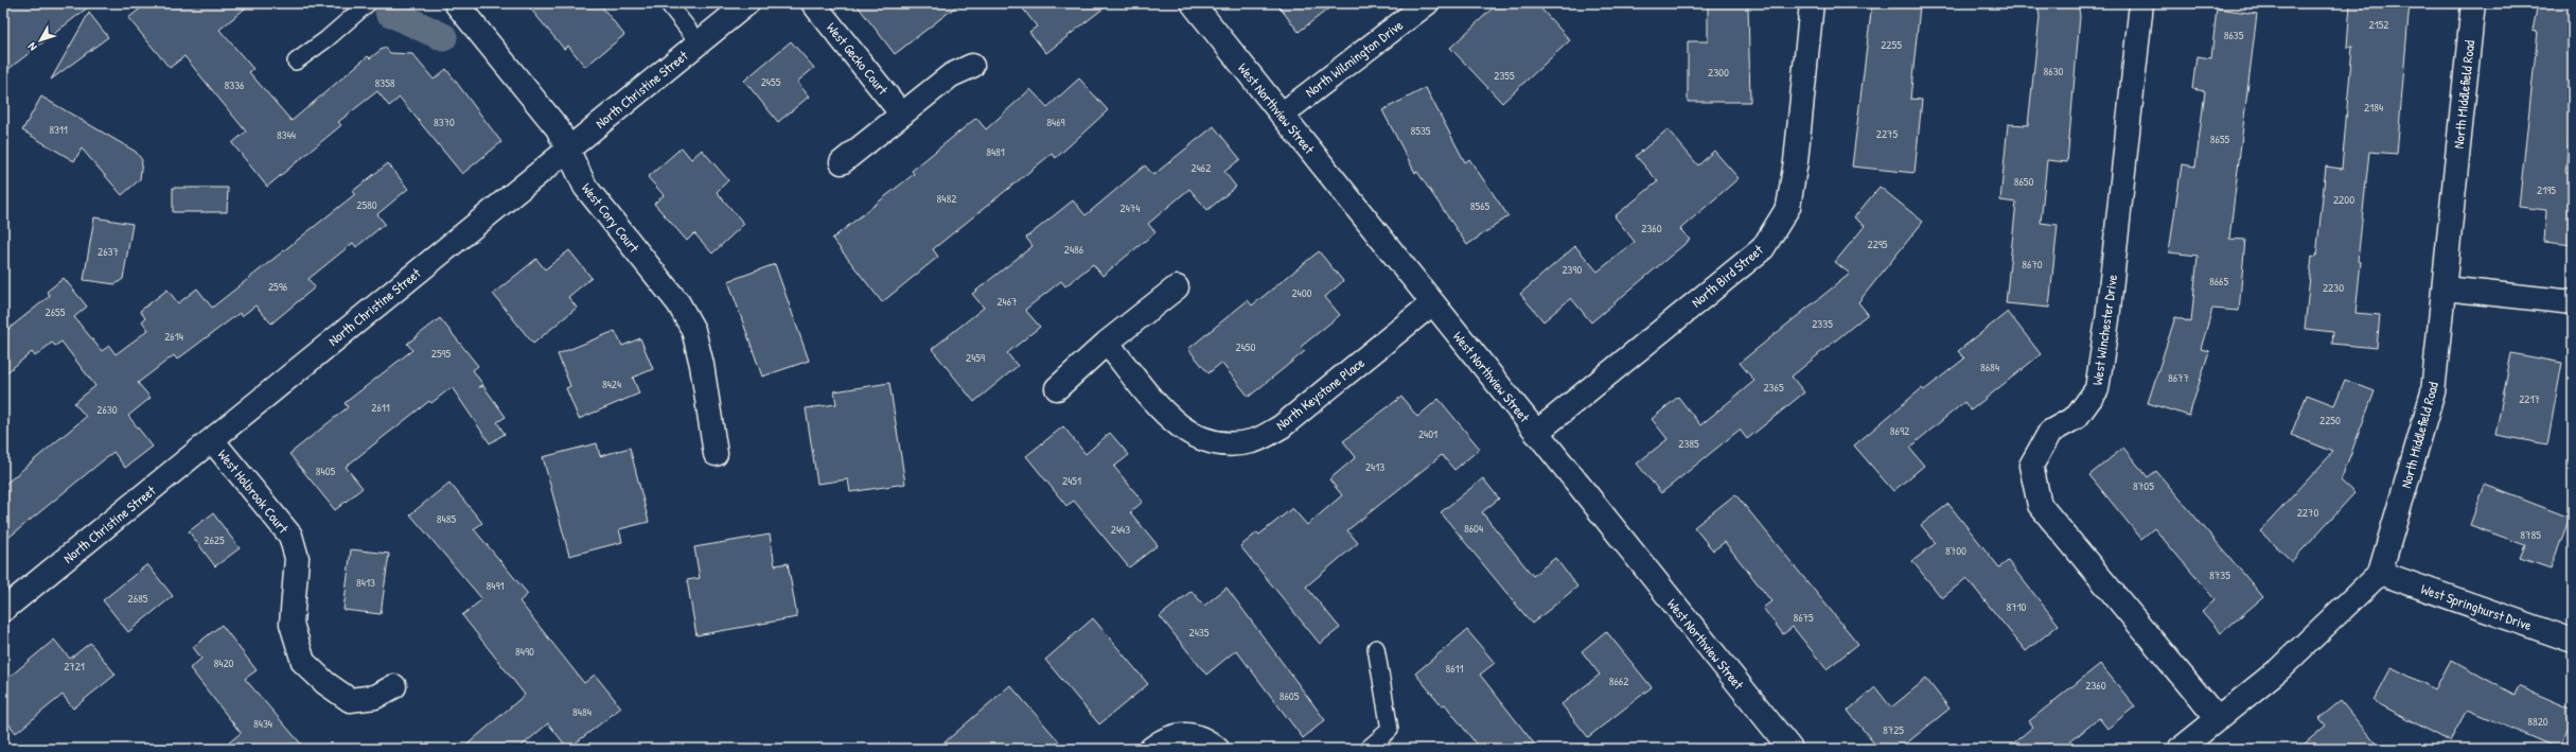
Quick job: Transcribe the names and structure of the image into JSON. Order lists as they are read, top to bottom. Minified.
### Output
{"streets":{"street":["West Gecko Court","North Wilmington Drive","North Christine Street","North Middlefield Road","West Northview Street","West Cory Court","North Bird Street","West Winchester Drive","North Keystone Place","West Holbrook Court","West Springhurst Drive"]},"crossings":[["North Wilmington Drive","West Northview Street"],["North Christine Street","West Cory Court"],["North Christine Street","West Holbrook Court"],["North Middlefield Road","West Winchester Drive"],["North Middlefield Road","West Springhurst Drive"],["West Northview Street","North Bird Street"],["West Northview Street","North Keystone Place"]],"house_numbers":["2152","8635","2255","8630","2300","2355","2455","8358","8336","2184","8370","8469","8311","8535","2275","8344","8655","8481","2462","8650","2195","8482","2200","2580","8565","2474","2360","2295","2486","2637","8670","2390","8665","2596","2230","2400","2467","2655","2335","2614","2450","2595","2459","8684","8677","8424","2365","2217","2611","2630","2250","8692","2401","2385","2413","8405","2451","8705","2270","8485","8604","2443","8785","2625","8700","8735","8413","8491","2685","8710","8675","2435","8490","8420","2721","8611","8662","2360","8605","8484","8820","8434","8725"],"north":"bottom left"}
